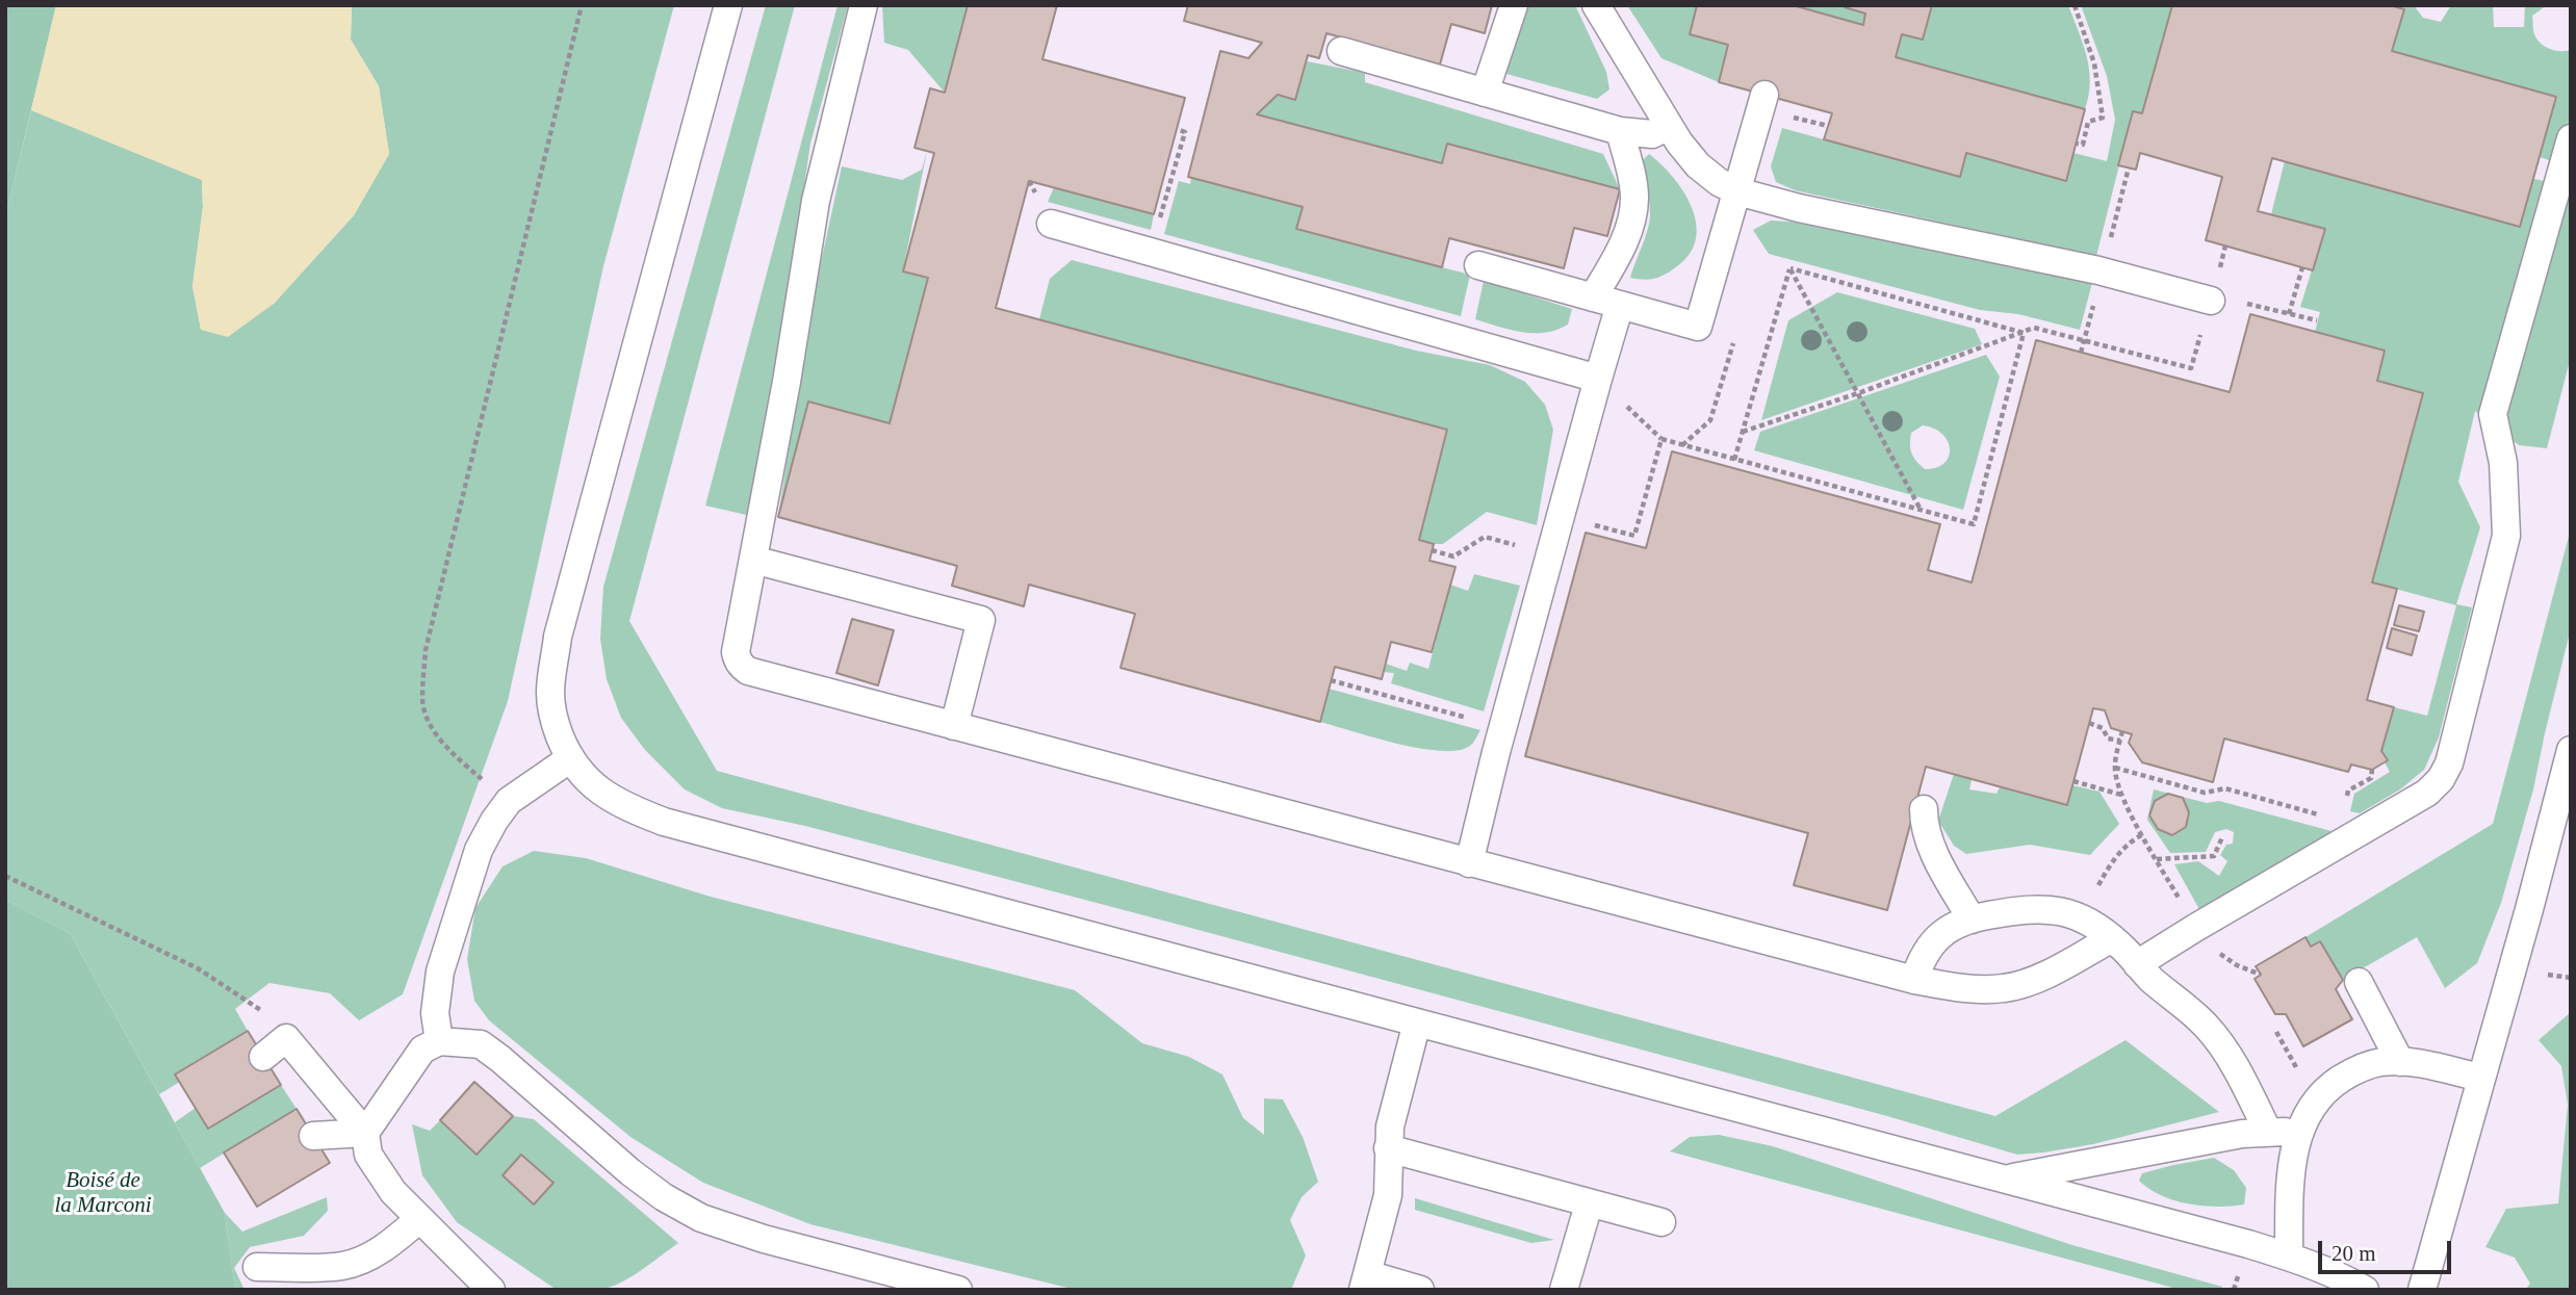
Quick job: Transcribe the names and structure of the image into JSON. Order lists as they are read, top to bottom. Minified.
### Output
{"parks":["Boisé de la Marconi"],"scale_bar":"20 m"}
